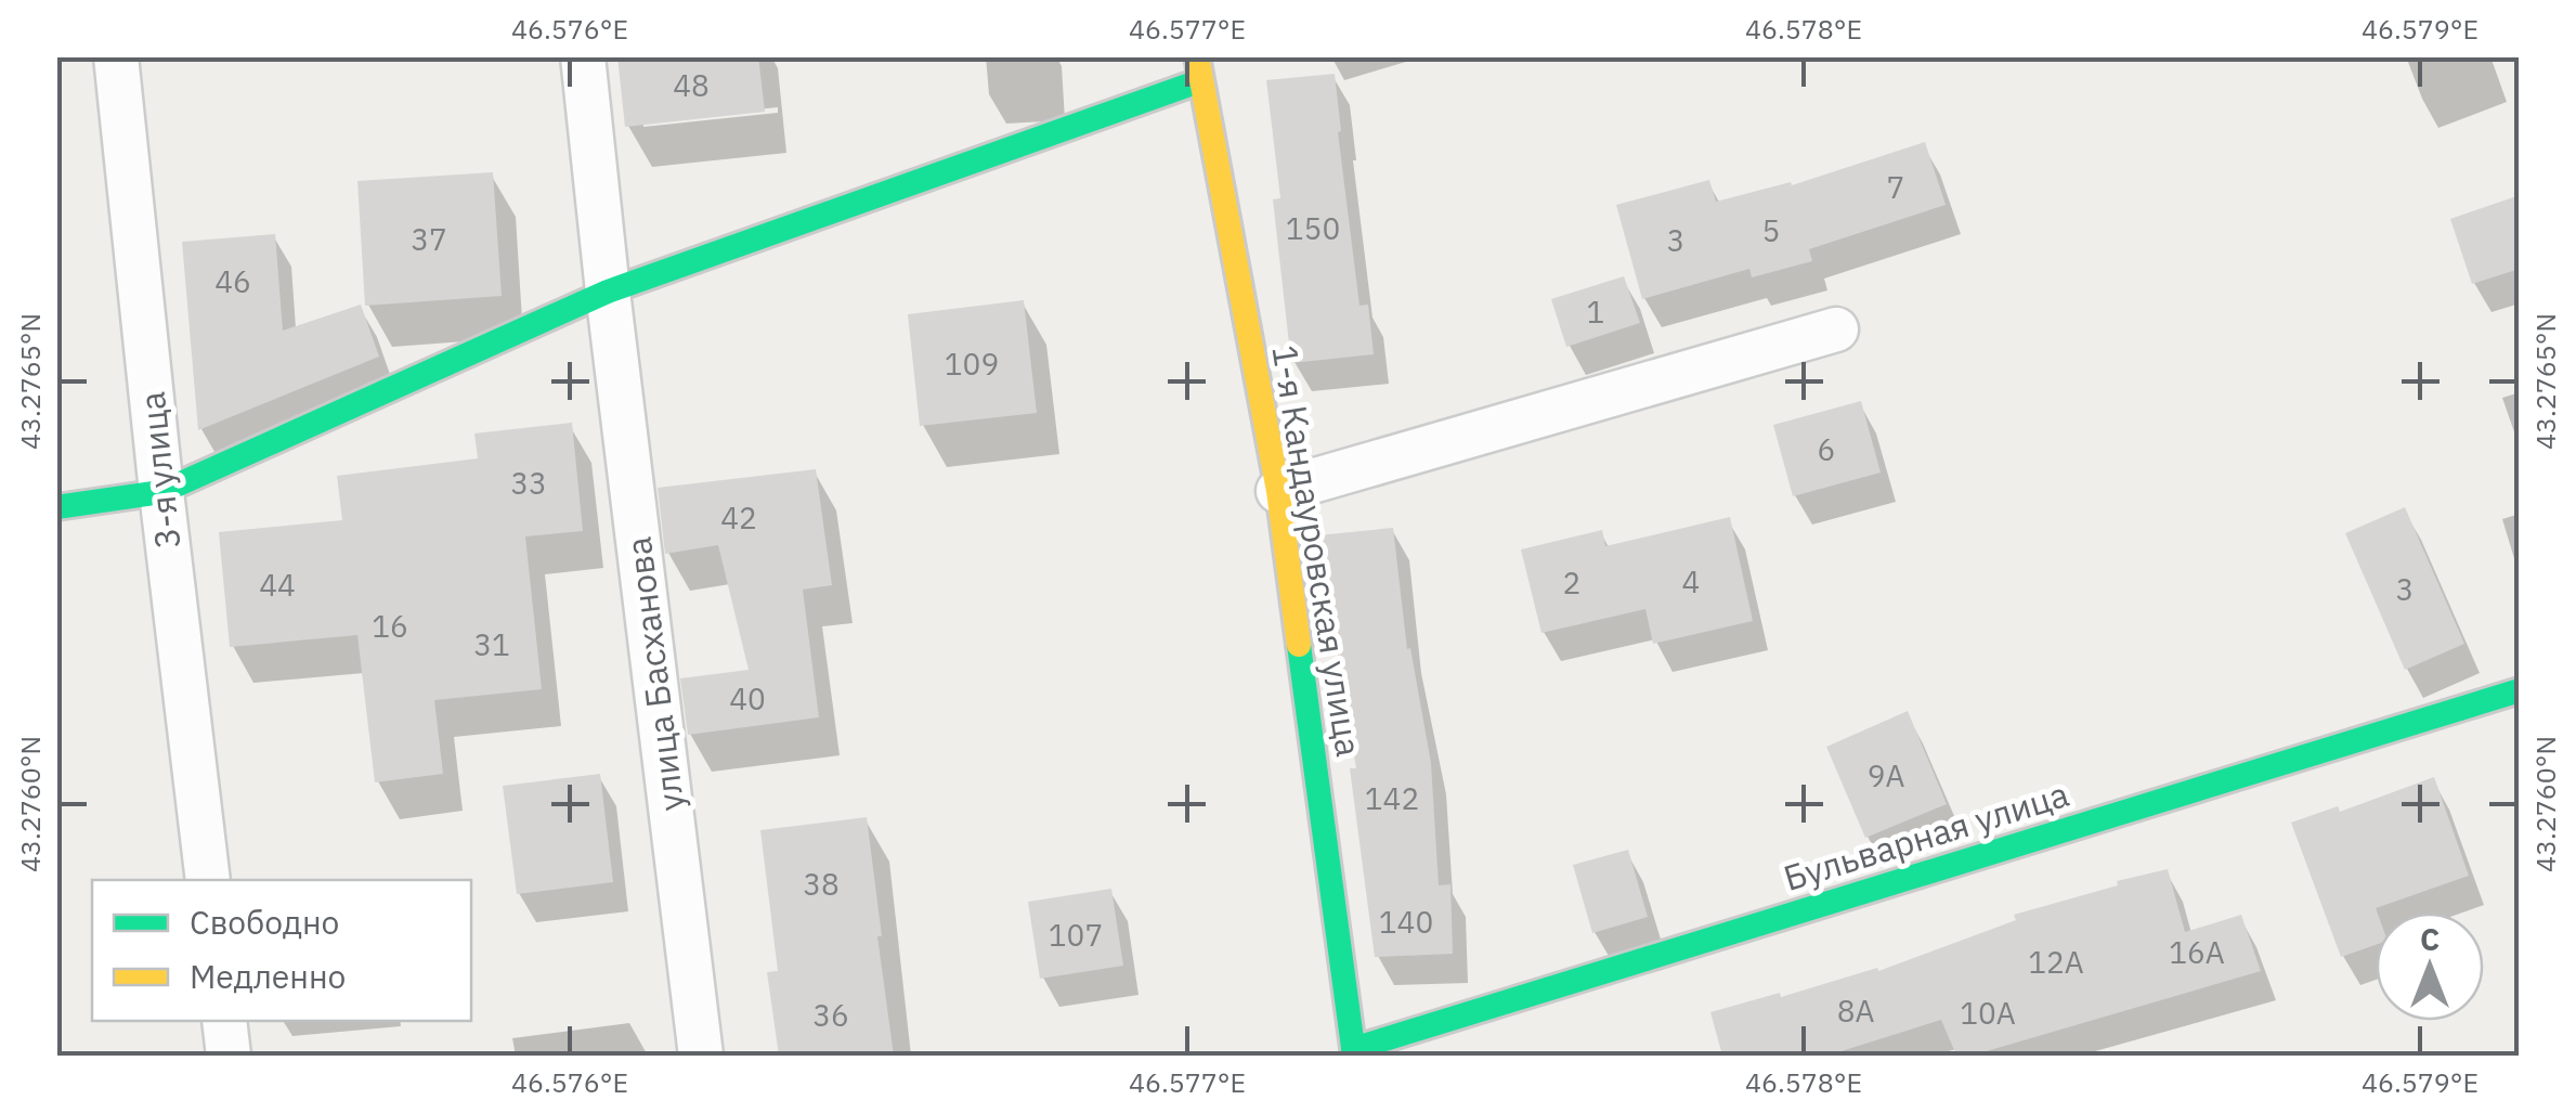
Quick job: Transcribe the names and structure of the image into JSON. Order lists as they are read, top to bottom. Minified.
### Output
{"streets":{"street":["3-я улица","1-я Кандауровская улица","улица Басханова","Бульварная улица"]},"crossings":[["1-я Кандауровская улица","Бульварная улица"]],"house_numbers":["48","7","150","5","37","3","46","1","109","6","33","42","4","2","44","3","16","31","40","9А","142","38","140","107","16А","12А","8А","10А","36"],"legend":["Свободно","Медленно"],"north":"top","coordinates":["46.576°E","46.577°E","46.578°E","46.579°E","43.2765°N","43.2760°N"]}
